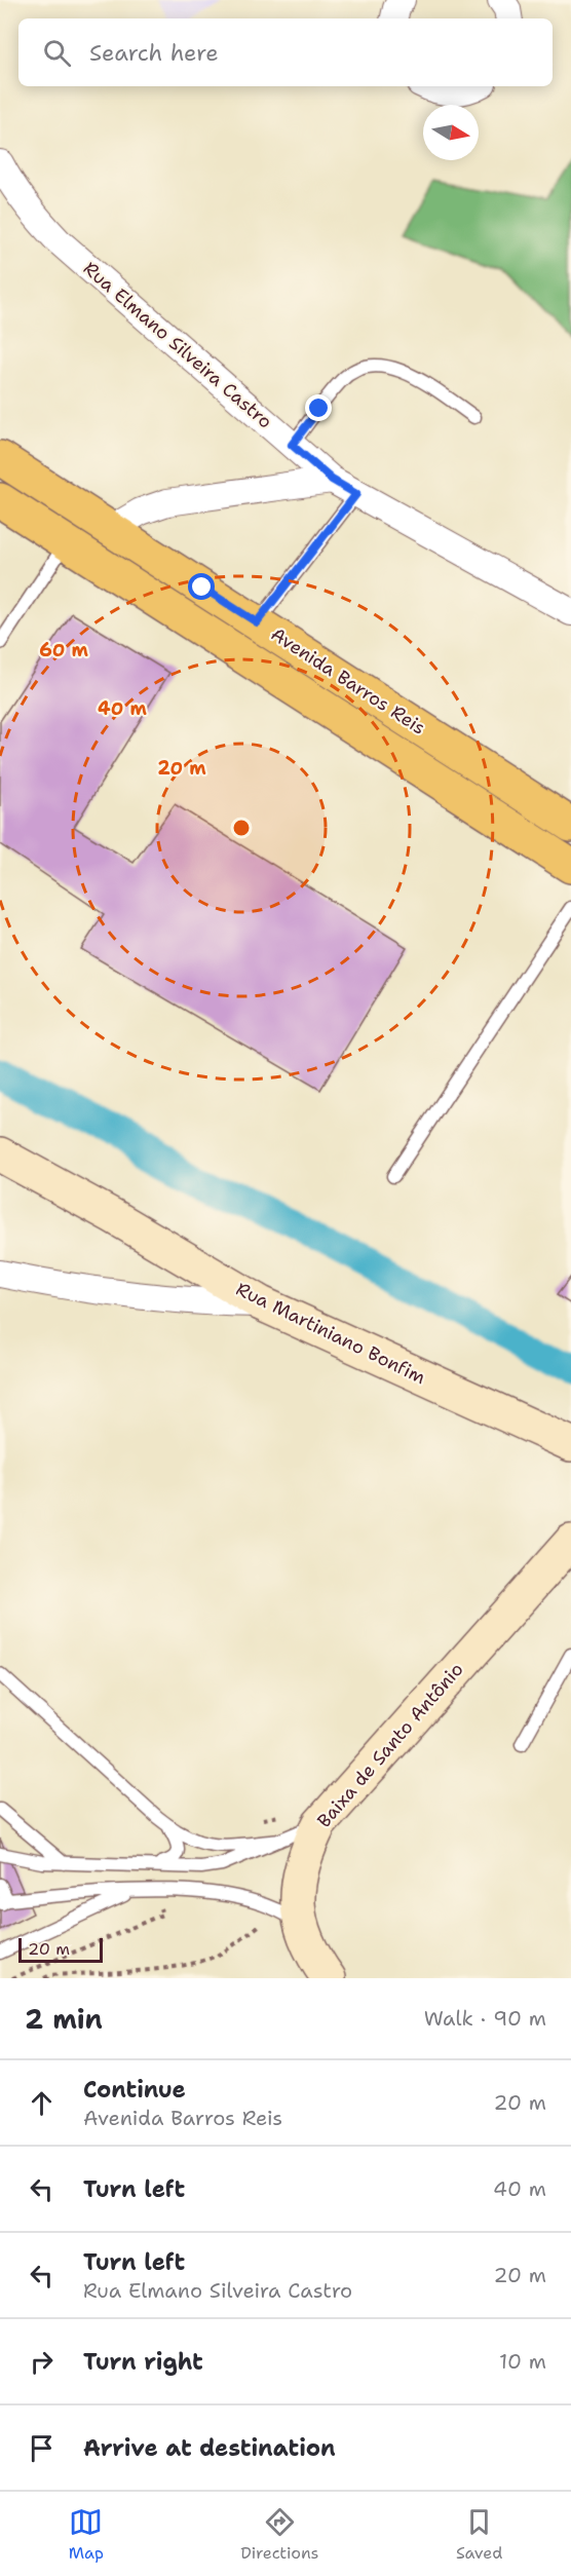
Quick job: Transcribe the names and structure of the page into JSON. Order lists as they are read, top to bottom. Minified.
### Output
{"streets":{"main road":["Avenida Barros Reis"],"street":["Rua Elmano Silveira Castro","Rua Martiniano Bonfim","Baixa de Santo Antônio"]},"scale_bar":"20 m","north":"right","page":{"search":"Search here","scale":"20 m","heading":["2 min","Walk · 90 m"],"list":[["Continue","Avenida Barros Reis","20 m"],["Turn left","40 m"],["Turn left","Rua Elmano Silveira Castro","20 m"],["Turn right","10 m"],"Arrive at destination"],"nav":["Map","Directions","Saved"]},"rings":["60 m","40 m","20 m"]}
